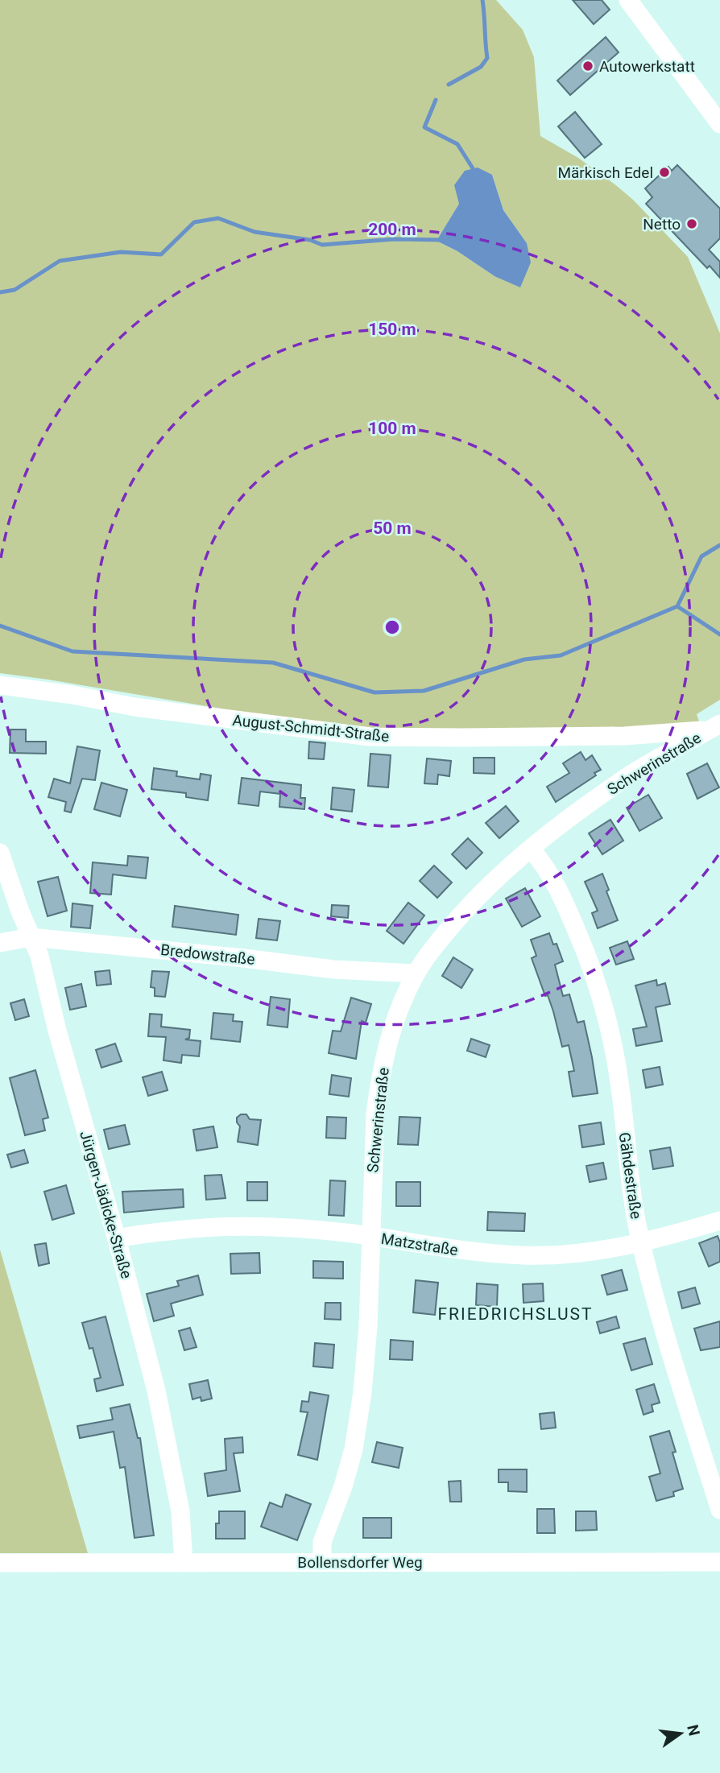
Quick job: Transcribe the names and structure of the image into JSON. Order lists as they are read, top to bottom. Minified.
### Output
{"streets":{"street":["August-Schmidt-Straße","Schwerinstraße","Bredowstraße","Gähdestraße","Jürgen-Jädicke-Straße","Matzstraße","Bollensdorfer Weg"]},"crossings":[["August-Schmidt-Straße","Schwerinstraße"],["Schwerinstraße","Bredowstraße"],["Schwerinstraße","Gähdestraße"],["Schwerinstraße","Matzstraße"],["Schwerinstraße","Bollensdorfer Weg"],["Bredowstraße","Jürgen-Jädicke-Straße"],["Gähdestraße","Matzstraße"],["Jürgen-Jädicke-Straße","Matzstraße"],["Jürgen-Jädicke-Straße","Bollensdorfer Weg"]],"districts":["FRIEDRICHSLUST"],"places":["Autowerkstatt","Märkisch Edel","Netto"],"north":"right","rings":["200 m","150 m","100 m","50 m"]}
